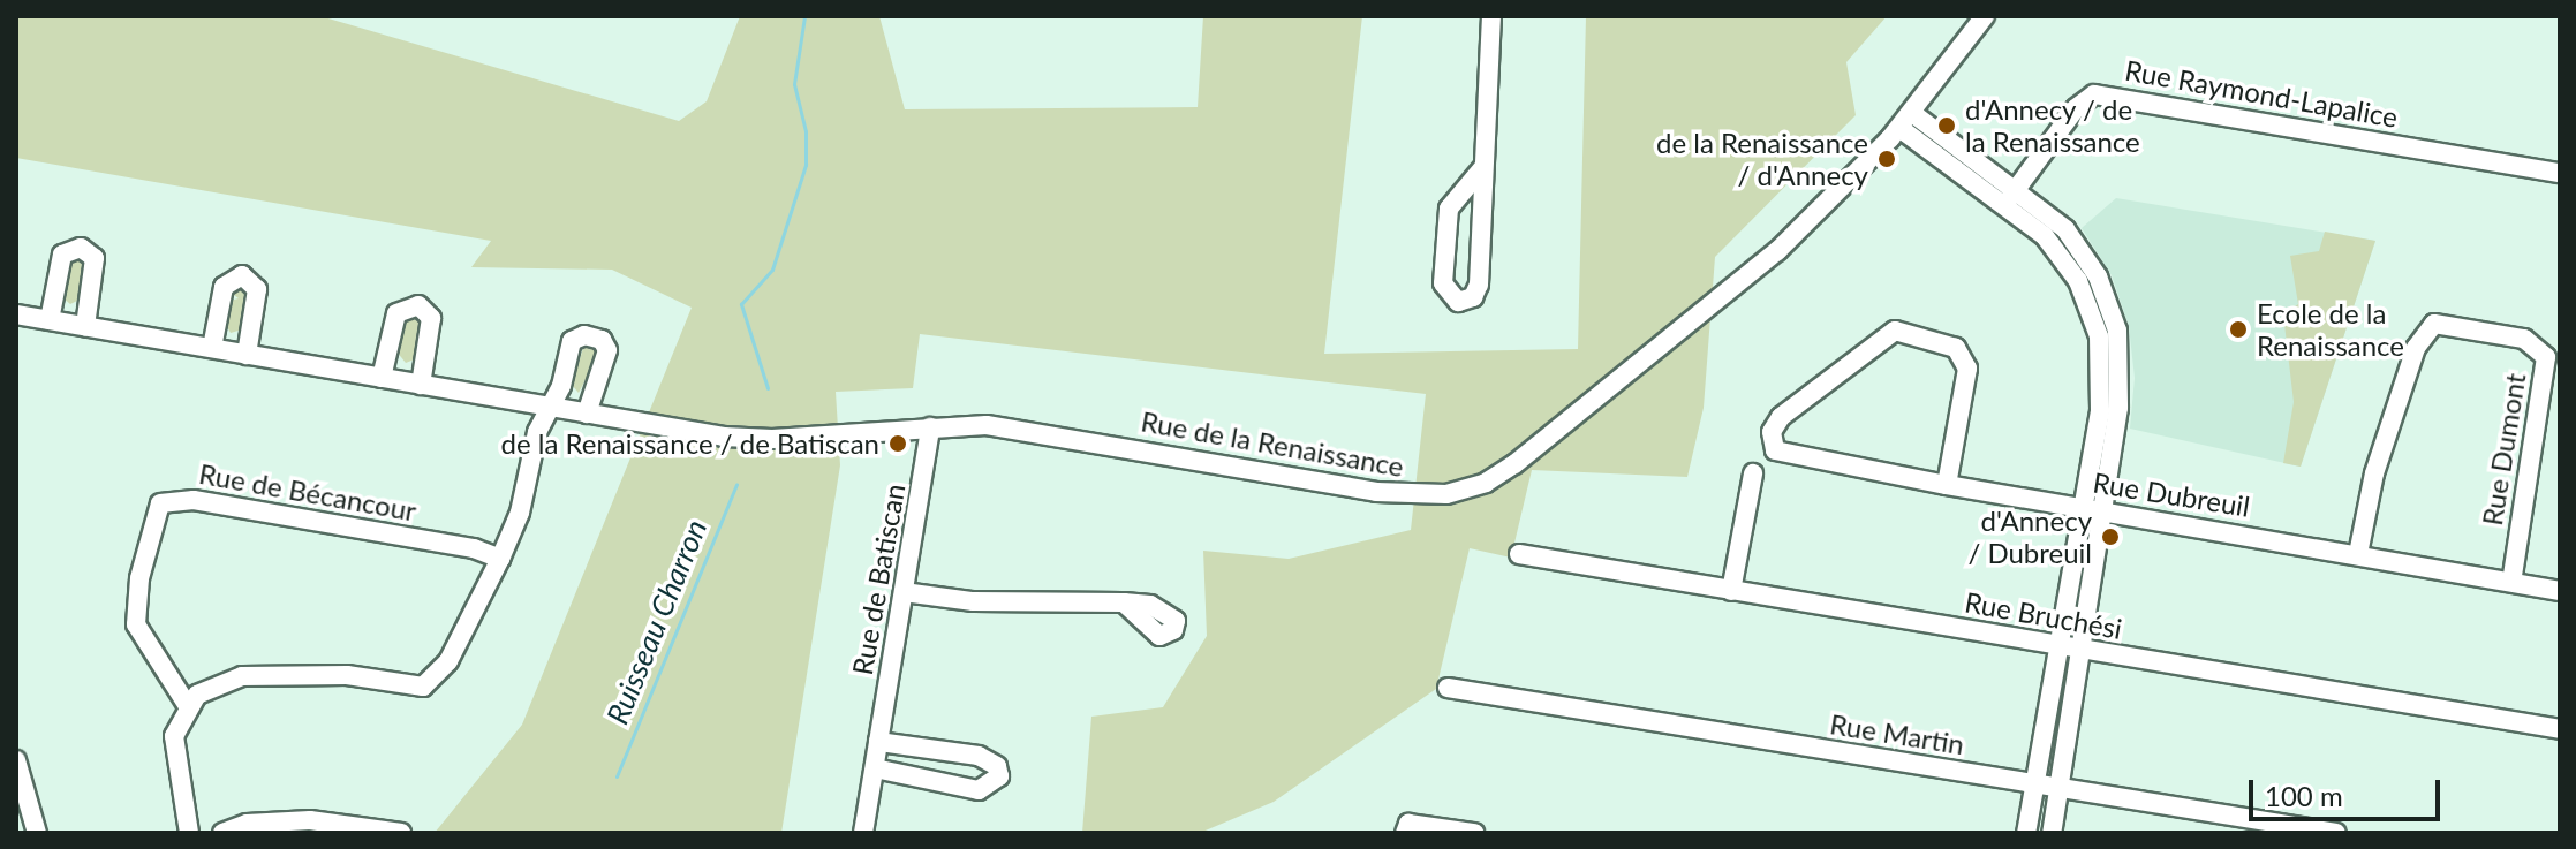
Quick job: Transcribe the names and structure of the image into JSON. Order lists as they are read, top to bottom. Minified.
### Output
{"streets":{"street":["Rue Raymond-Lapalice","Rue de la Renaissance","Rue Dumont","Rue de Bécancour","Rue Dubreuil","Rue de Batiscan","Rue Bruchési","Rue Martin"]},"crossings":[["Rue de la Renaissance","Rue de Batiscan"],["Rue Dumont","Rue Dubreuil"]],"water":["Ruisseau Charron"],"places":["d'Annecy / de la Renaissance","de la Renaissance / d'Annecy","Ecole de la Renaissance","de la Renaissance / de Batiscan","d'Annecy / Dubreuil"],"scale_bar":"100 m"}
